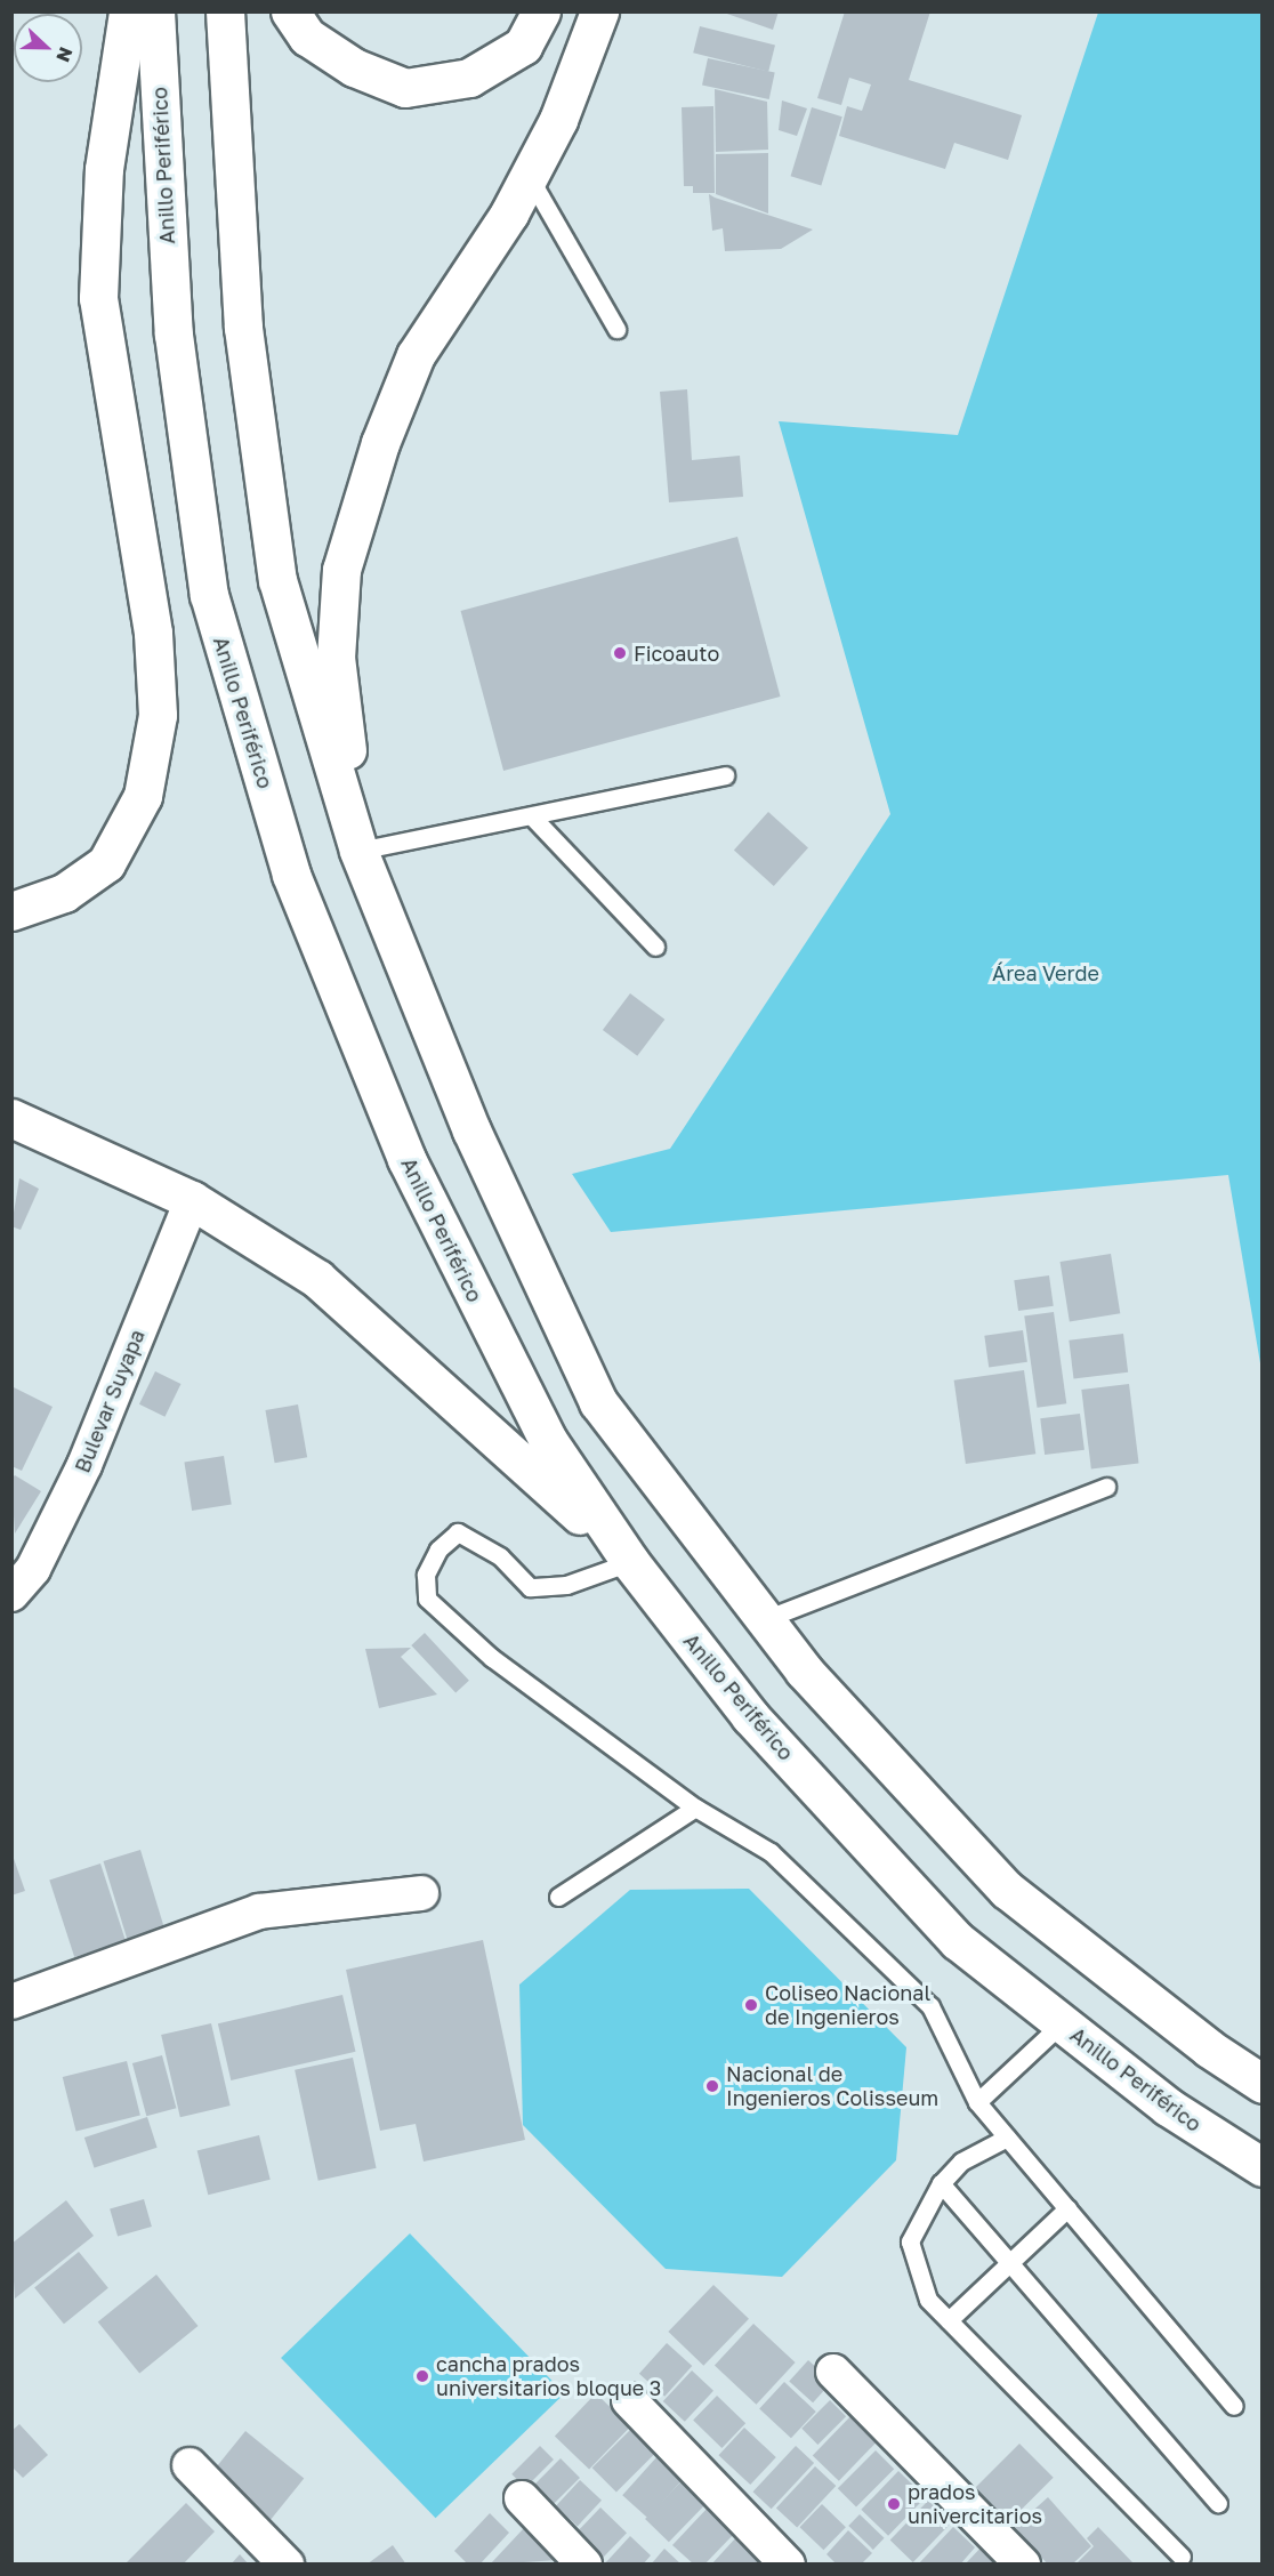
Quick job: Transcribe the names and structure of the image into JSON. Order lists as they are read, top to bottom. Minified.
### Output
{"streets":{"highway":["Anillo Periférico"],"street":["Bulevar Suyapa"]},"parks":["Área Verde"],"places":["Ficoauto","Coliseo Nacional de Ingenieros","Nacional de Ingenieros Colisseum","cancha prados universitarios bloque 3","prados univercitarios"],"north":"right"}
